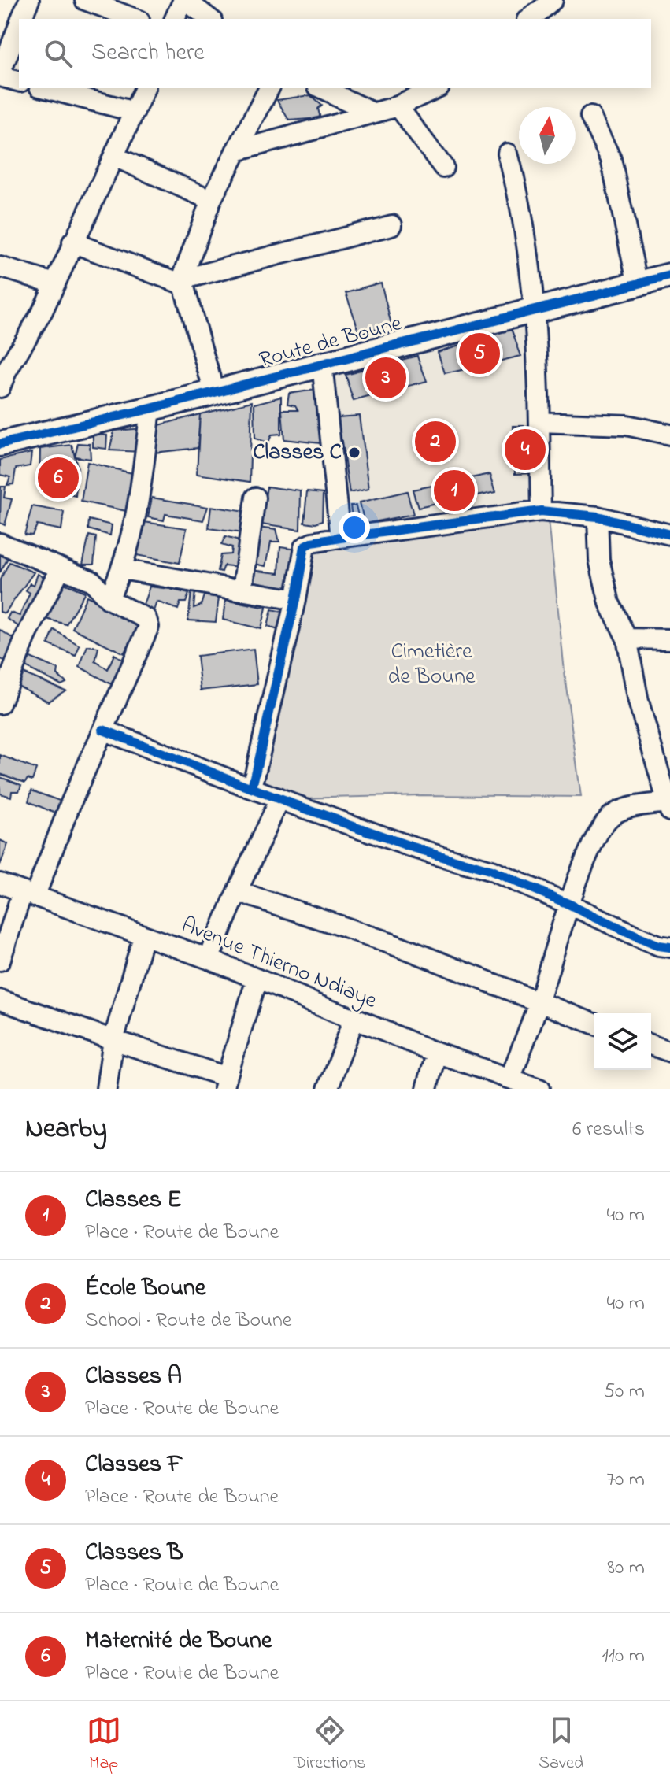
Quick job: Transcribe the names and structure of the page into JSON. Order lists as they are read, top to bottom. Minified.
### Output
{"streets":{"street":["Route de Boune","Avenue Thierno Ndiaye"]},"parks":["Cimetière de Boune"],"places":["Classes C"],"north":"top","page":{"search":"Search here","pins":["5","3","2","4","6","1"],"heading":["Nearby","6 results"],"list":[{"mark":"1","name":"Classes E","note":"Place · Route de Boune","value":"40 m"},{"mark":"2","name":"École Boune","note":"School · Route de Boune","value":"40 m"},{"mark":"3","name":"Classes A","note":"Place · Route de Boune","value":"50 m"},{"mark":"4","name":"Classes F","note":"Place · Route de Boune","value":"70 m"},{"mark":"5","name":"Classes B","note":"Place · Route de Boune","value":"80 m"},{"mark":"6","name":"Maternité de Boune","note":"Place · Route de Boune","value":"110 m"}],"nav":["Map","Directions","Saved"]}}
